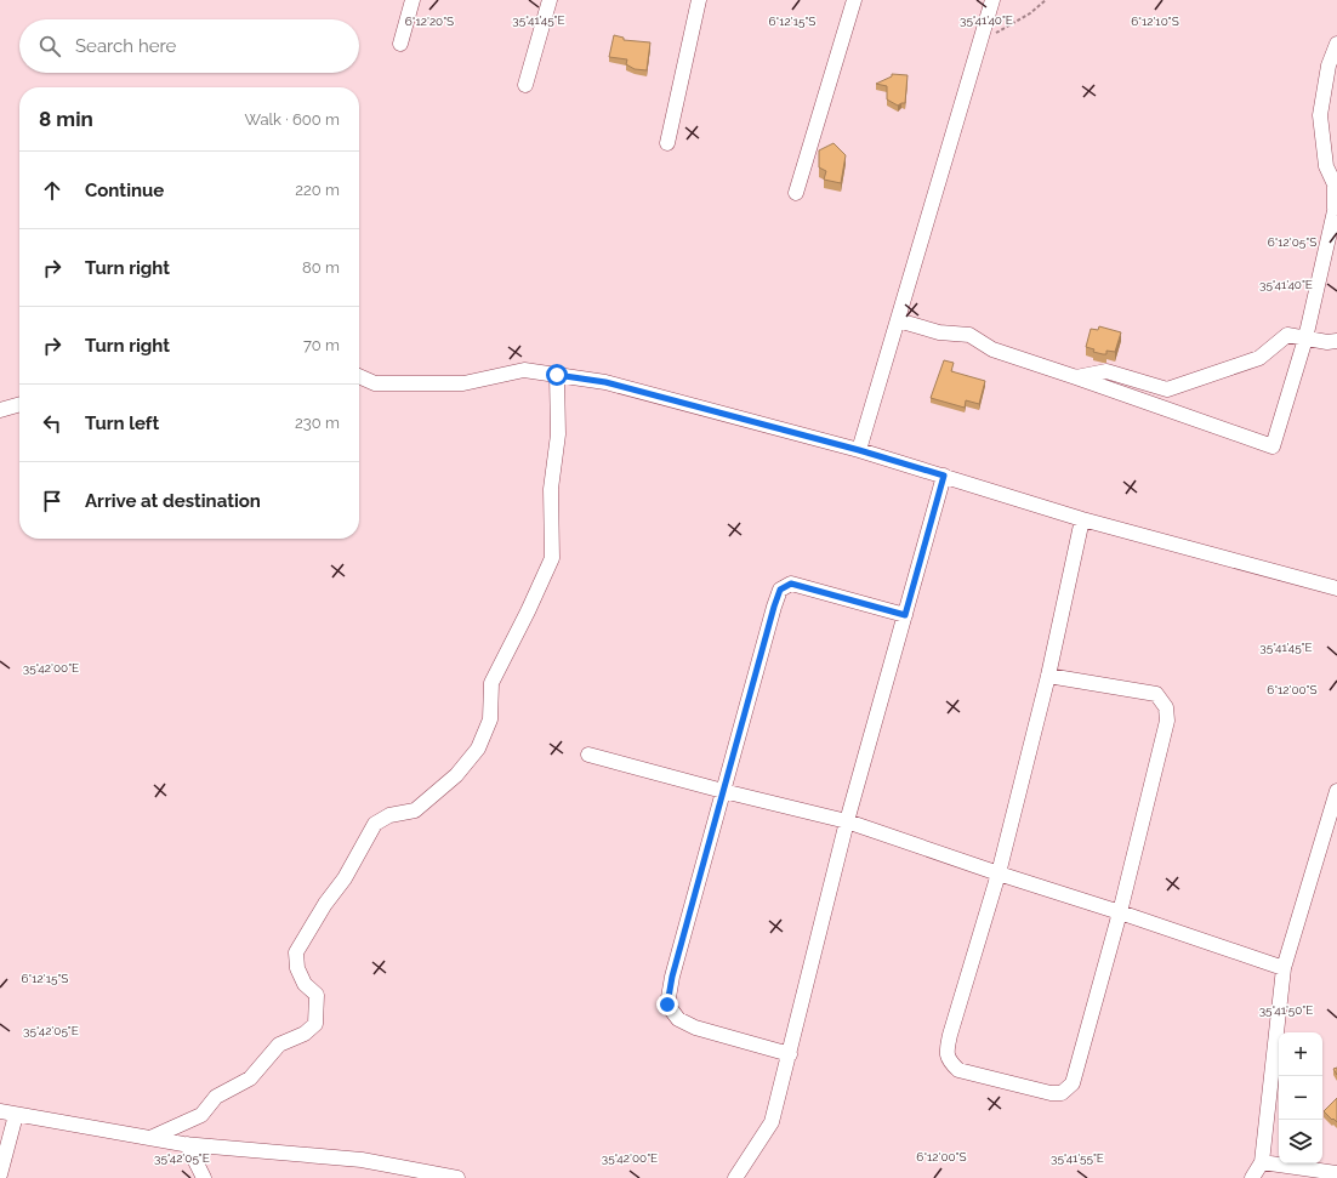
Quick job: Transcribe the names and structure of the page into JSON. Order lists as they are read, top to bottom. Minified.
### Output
{"page":{"search":"Search here","heading":["8 min","Walk · 600 m"],"list":[["Continue","220 m"],["Turn right","80 m"],["Turn right","70 m"],["Turn left","230 m"],"Arrive at destination"],"map_buttons":["+","−"]},"coordinates":["35°41'45\"E","35°41'40\"E","6°12'20\"S","6°12'15\"S","6°12'10\"S","6°12'05\"S","35°42'00\"E","6°12'00\"S","35°41'50\"E","35°42'05\"E","35°41'55\"E"]}
